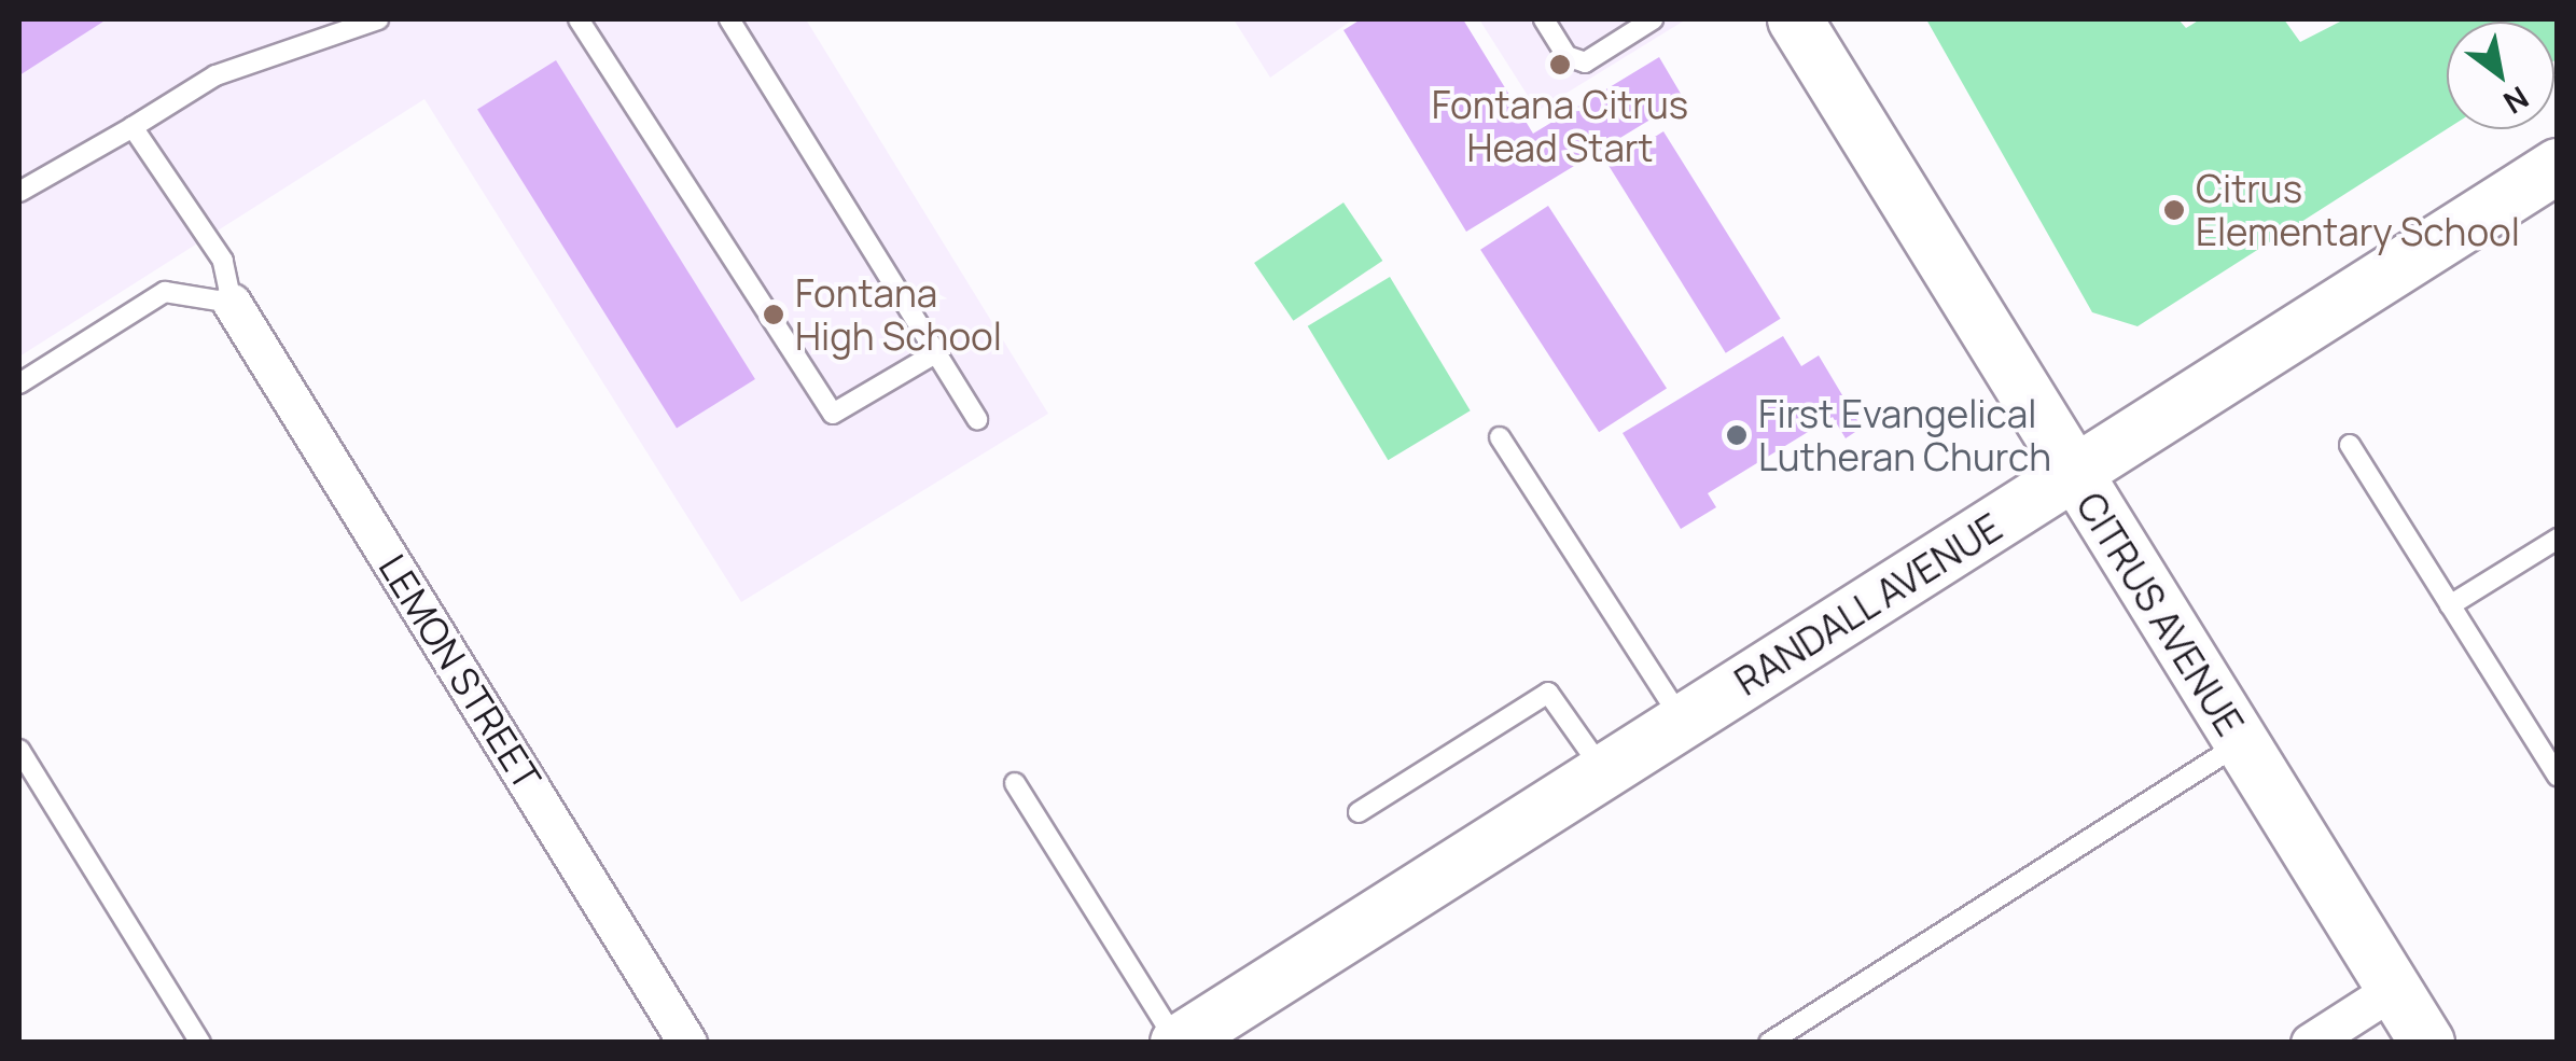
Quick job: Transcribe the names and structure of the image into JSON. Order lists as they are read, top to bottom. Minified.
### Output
{"streets":{"street":["RANDALL AVENUE","CITRUS AVENUE","LEMON STREET"]},"crossings":[["RANDALL AVENUE","CITRUS AVENUE"]],"places":["Fontana Citrus Head Start","Citrus Elementary School","Fontana High School","First Evangelical Lutheran Church"],"north":"bottom right"}
